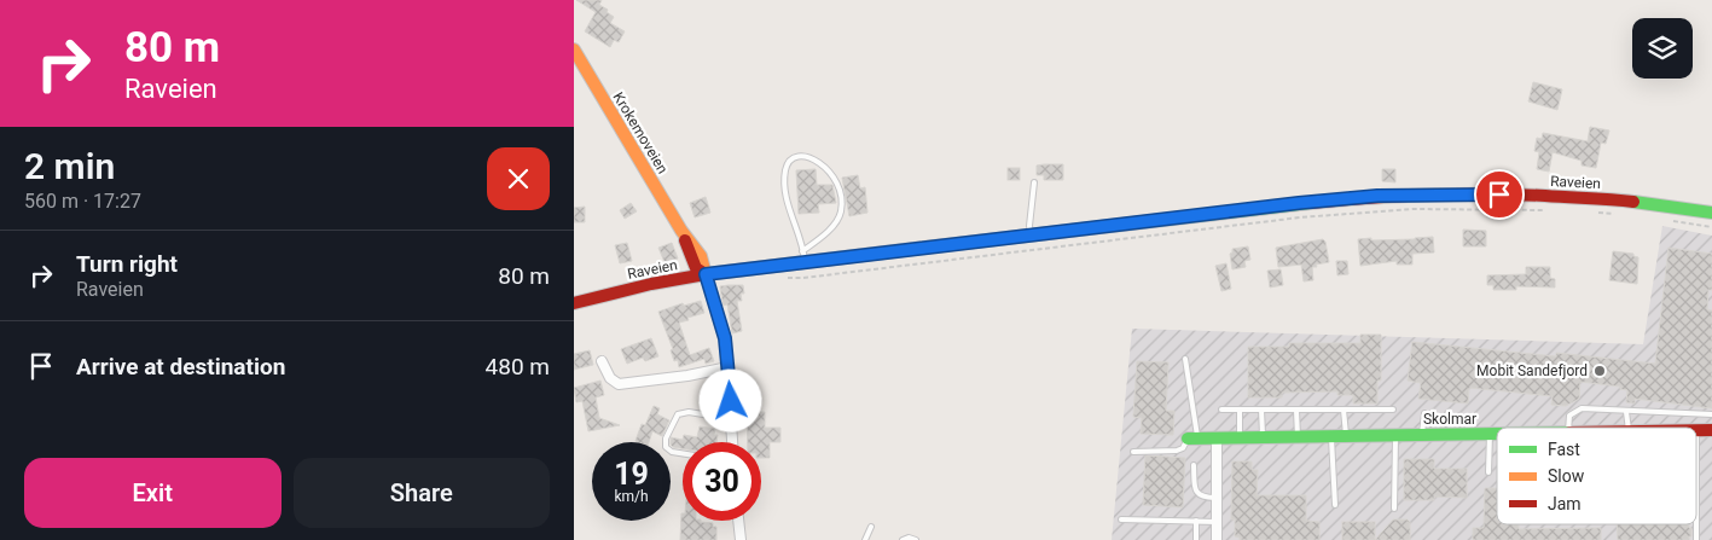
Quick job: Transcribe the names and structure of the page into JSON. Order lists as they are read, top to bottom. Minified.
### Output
{"streets":{"main road":["Krokemoveien","Raveien","Skolmar"]},"crossings":[["Krokemoveien","Raveien"]],"places":["Mobit Sandefjord"],"legend":["Fast","Slow","Jam"],"page":{"turn":["80 m","Raveien"],"heading":["2 min","560 m · 17:27"],"list":[{"name":"Turn right","note":"Raveien","value":"80 m"},{"name":"Arrive at destination","value":"480 m"}],"speed":"19 km/h","limit":"30","buttons":["Exit","Share"]}}
